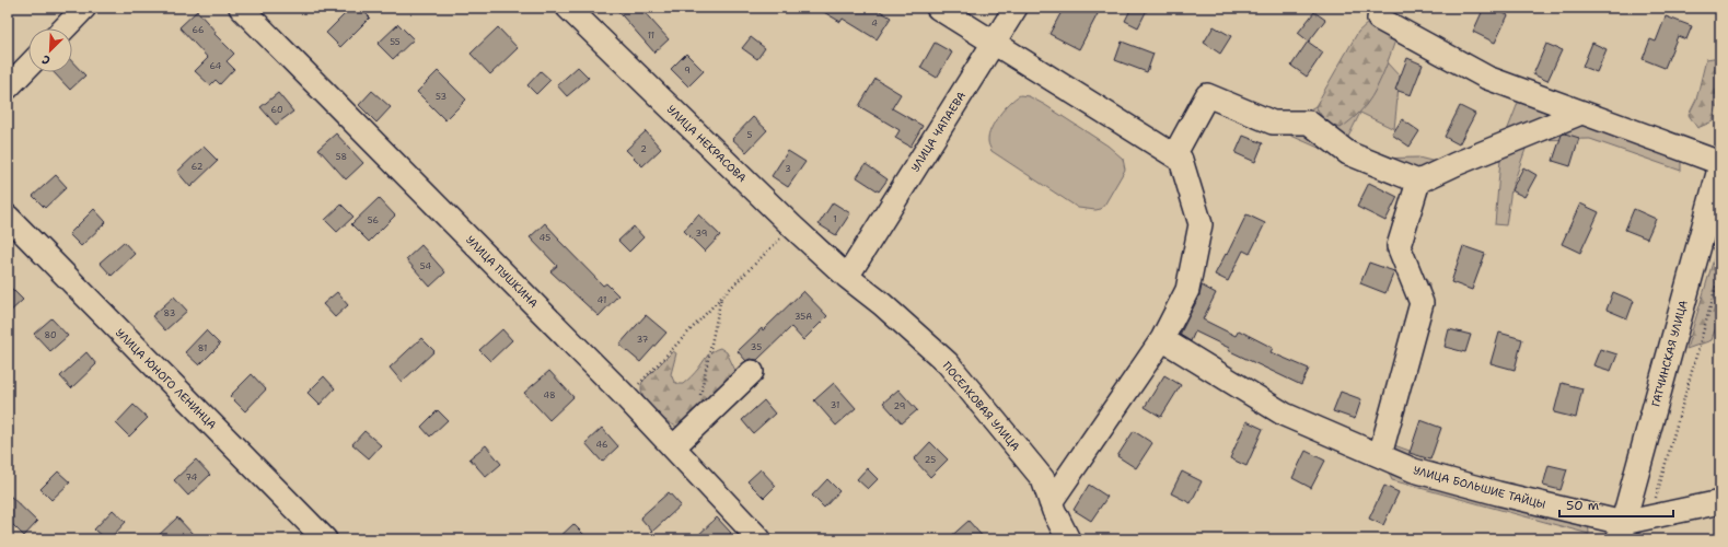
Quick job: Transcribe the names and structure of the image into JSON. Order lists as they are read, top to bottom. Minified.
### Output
{"streets":{"main road":["ГАТЧИНСКАЯ УЛИЦА"],"street":["УЛИЦА ЧАПАЕВА","УЛИЦА НЕКРАСОВА","УЛИЦА ПУШКИНА","УЛИЦА ЮНОГО ЛЕНИНЦА","ПОСЕЛКОВАЯ УЛИЦА","УЛИЦА БОЛЬШИЕ ТАЙЦЫ"]},"crossings":[["УЛИЦА ЧАПАЕВА","УЛИЦА НЕКРАСОВА"],["УЛИЦА ЧАПАЕВА","ПОСЕЛКОВАЯ УЛИЦА"],["УЛИЦА НЕКРАСОВА","ПОСЕЛКОВАЯ УЛИЦА"],["ГАТЧИНСКАЯ УЛИЦА","УЛИЦА БОЛЬШИЕ ТАЙЦЫ"]],"house_numbers":["4","66","11","55","64","9","53","60","5","2","58","62","3","1","56","39","45","54","41","83","35А","80","37","35","81","48","31","29","46","25","74"],"scale_bar":"50 m","north":"bottom left"}
